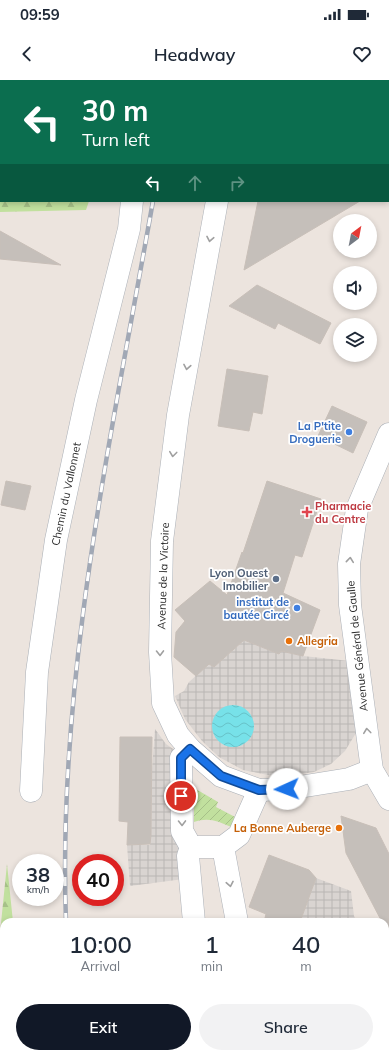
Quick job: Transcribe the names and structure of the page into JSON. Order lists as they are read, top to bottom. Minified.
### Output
{"streets":{"street":["Chemin du Vallonnet","Avenue de la Victoire","Avenue Général de Gaulle"]},"crossings":[["Avenue de la Victoire","Avenue Général de Gaulle"]],"one_way":["Avenue de la Victoire","Avenue Général de Gaulle"],"places":{"other":["La P'tite Droguerie","Lyon Ouest Imobilier","institut de bautée Circé","Allegria","La Bonne Auberge"],"health":["Pharmacie du Centre"]},"north":"top right","page":{"status":"09:59","header":"Headway","turn":["30 m","Turn left"],"speed":"38 km/h","limit":"40","eta":["10:00","Arrival","1","min","40","m"],"buttons":["Exit","Share"]}}
